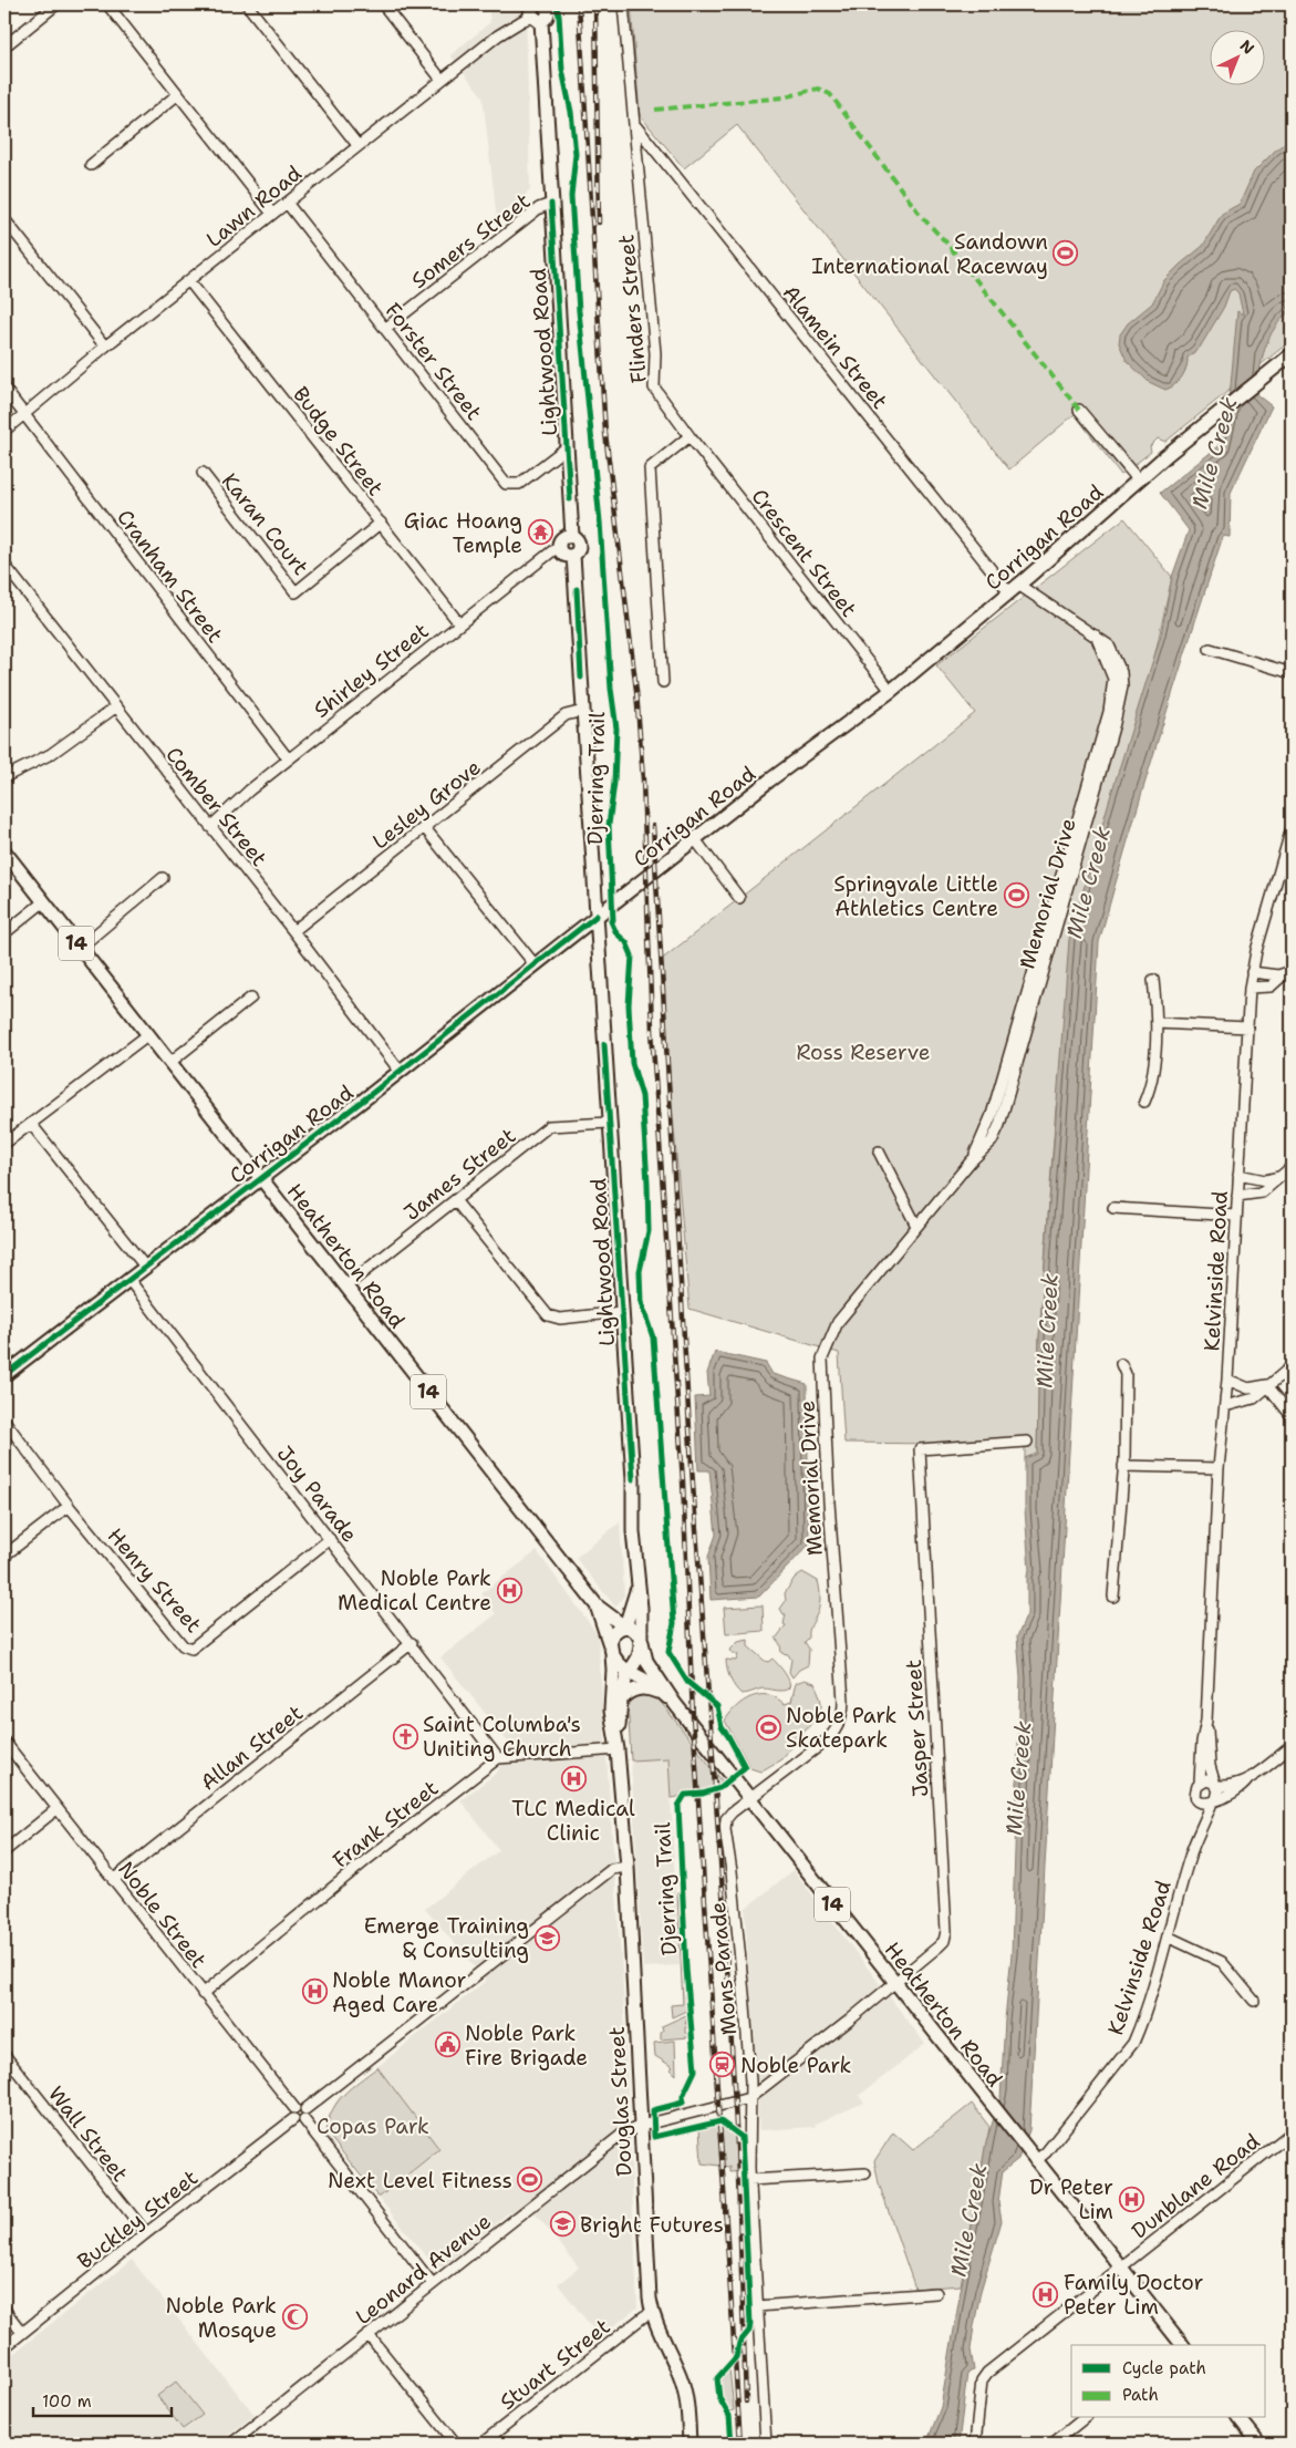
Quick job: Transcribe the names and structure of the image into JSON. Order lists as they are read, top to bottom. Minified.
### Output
{"streets":{"main road":["Lightwood Road","Corrigan Road","14","Heatherton Road","Douglas Street"],"street":["Lawn Road","Somers Street","Flinders Street","Alamein Street","Forster Street","Budge Street","Karan Court","Crescent Street","Cranham Street","Shirley Street","Lesley Grove","Comber Street","Memorial Drive","James Street","Kelvinside Road","Joy Parade","Henry Street","Jasper Street","Allan Street","Frank Street","Noble Street","Mons Parade","Wall Street","Dunblane Road","Buckley Street","Leonard Avenue","Stuart Street"],"cycle path":["Djerring Trail"]},"crossings":[["Lawn Road","Lightwood Road"],["Lawn Road","Forster Street"],["Lawn Road","Budge Street"],["Lawn Road","Cranham Street"],["Somers Street","Lightwood Road"],["Somers Street","Forster Street"],["Flinders Street","Alamein Street"],["Flinders Street","Crescent Street"],["Alamein Street","Corrigan Road"],["Alamein Street","Memorial Drive"],["Lightwood Road","Forster Street"],["Lightwood Road","Corrigan Road"],["Lightwood Road","Shirley Street"],["Lightwood Road","Lesley Grove"],["Lightwood Road","14"],["Lightwood Road","James Street"],["Lightwood Road","Heatherton Road"],["Lightwood Road","Douglas Street"],["Budge Street","Karan Court"],["Budge Street","Shirley Street"],["Corrigan Road","Crescent Street"],["Corrigan Road","Comber Street"],["Corrigan Road","Memorial Drive"],["Corrigan Road","Heatherton Road"],["Corrigan Road","Joy Parade"],["Cranham Street","Shirley Street"],["Shirley Street","Comber Street"],["Lesley Grove","Comber Street"],["Memorial Drive","Heatherton Road"],["Memorial Drive","Mons Parade"],["14","Heatherton Road"],["14","Douglas Street"],["James Street","Heatherton Road"],["Heatherton Road","Kelvinside Road"],["Heatherton Road","Jasper Street"],["Heatherton Road","Mons Parade"],["Heatherton Road","Douglas Street"],["Heatherton Road","Dunblane Road"],["Joy Parade","Henry Street"],["Joy Parade","Allan Street"],["Joy Parade","Frank Street"],["Jasper Street","Mons Parade"],["Jasper Street","Leonard Avenue"],["Allan Street","Noble Street"],["Frank Street","Noble Street"],["Noble Street","Buckley Street"],["Mons Parade","Leonard Avenue"],["Douglas Street","Leonard Avenue"],["Douglas Street","Stuart Street"],["Wall Street","Buckley Street"]],"water":["Mile Creek"],"parks":["Ross Reserve","Copas Park"],"places":{"sports":["Sandown International Raceway","Springvale Little Athletics Centre","Noble Park Skatepark","Next Level Fitness"],"temple":["Giac Hoang Temple"],"hospital":["Noble Park Medical Centre","TLC Medical Clinic","Noble Manor Aged Care","Dr Peter Lim","Family Doctor Peter Lim"],"church":["Saint Columba's Uniting Church"],"school or university":["Emerge Training & Consulting","Bright Futures"],"public building":["Noble Park Fire Brigade"],"station":["Noble Park"],"mosque":["Noble Park Mosque"]},"legend":["Cycle path","Path"],"scale_bar":"100 m","north":"top right"}
